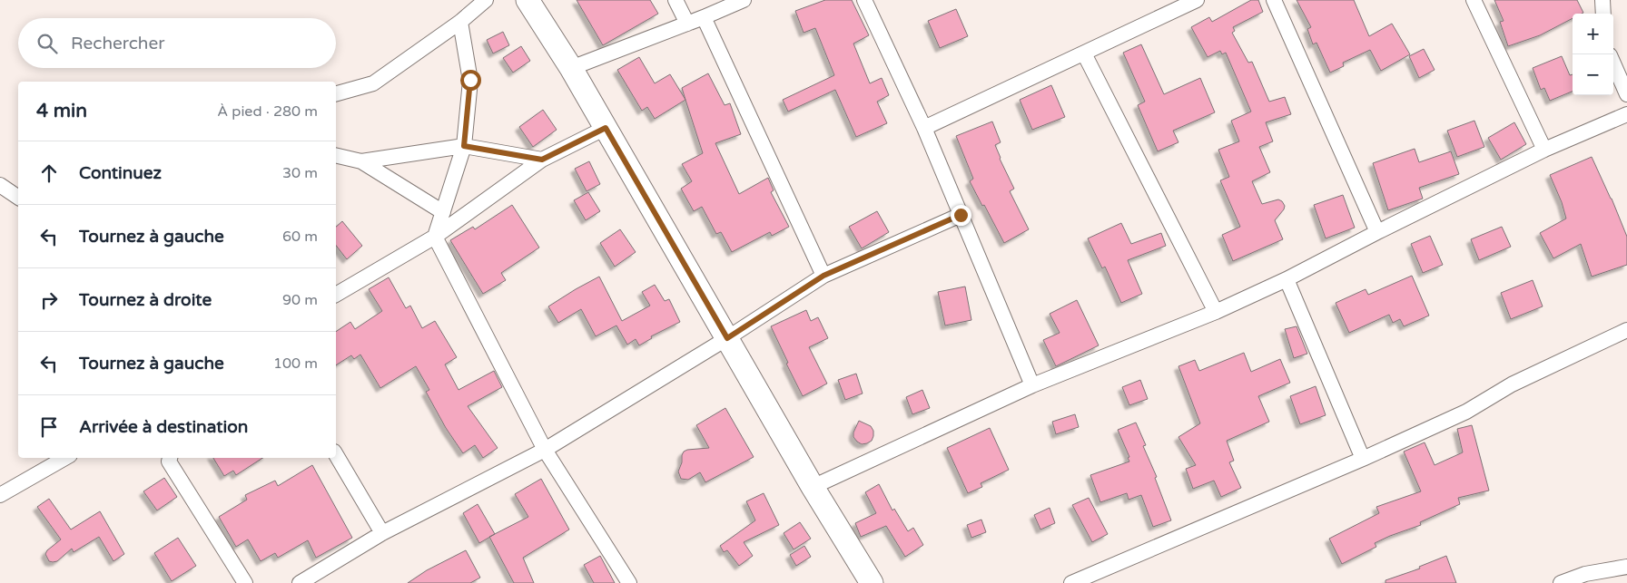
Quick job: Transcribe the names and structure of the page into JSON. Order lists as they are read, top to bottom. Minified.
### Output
{"page":{"map_buttons":["+","−"],"search":"Rechercher","heading":["4 min","À pied · 280 m"],"list":[["Continuez","30 m"],["Tournez à gauche","60 m"],["Tournez à droite","90 m"],["Tournez à gauche","100 m"],"Arrivée à destination"]}}
